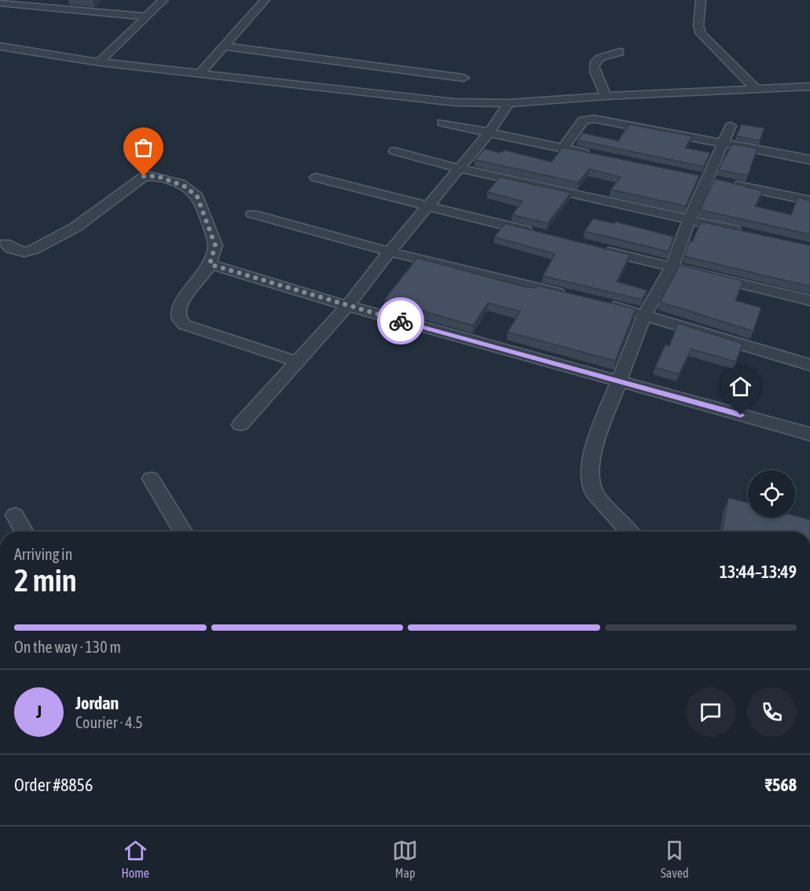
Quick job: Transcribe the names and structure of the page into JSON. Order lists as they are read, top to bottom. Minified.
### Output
{"page":{"heading":["2 min","Arriving in","13:44–13:49"],"panel":["Jordan","Courier · 4.5","Order #8856","₹568"],"bar":"On the way · 130 m","round":"J","tabs":["Home","Map","Saved"]}}
